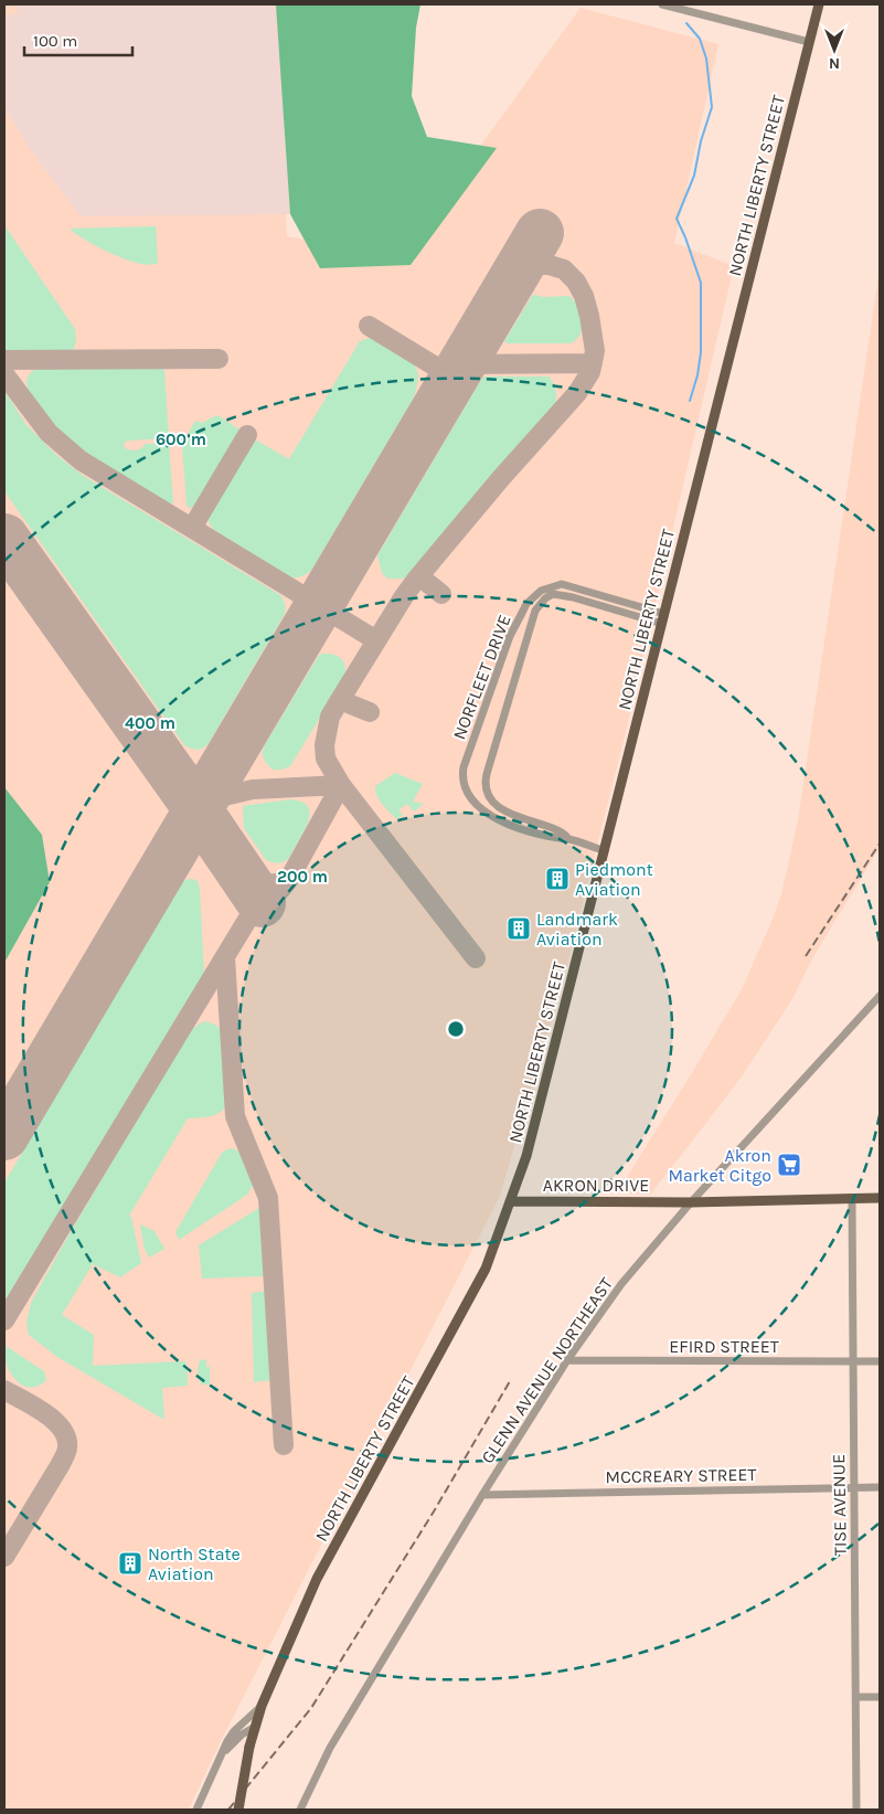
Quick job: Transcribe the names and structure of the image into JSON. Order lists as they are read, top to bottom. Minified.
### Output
{"streets":{"main road":["NORTH LIBERTY STREET","AKRON DRIVE"],"street":["NORFLEET DRIVE","EFIRD STREET","GLENN AVENUE NORTHEAST","MCCREARY STREET","TISE AVENUE"]},"crossings":[["NORTH LIBERTY STREET","NORFLEET DRIVE"],["NORTH LIBERTY STREET","AKRON DRIVE"],["AKRON DRIVE","GLENN AVENUE NORTHEAST"],["AKRON DRIVE","TISE AVENUE"],["EFIRD STREET","GLENN AVENUE NORTHEAST"],["EFIRD STREET","TISE AVENUE"],["GLENN AVENUE NORTHEAST","MCCREARY STREET"],["MCCREARY STREET","TISE AVENUE"]],"places":{"building":["Piedmont Aviation","Landmark Aviation","North State Aviation"],"supermarket":["Akron Market Citgo"]},"scale_bar":"100 m","north":"bottom","rings":["600 m","400 m","200 m"]}
